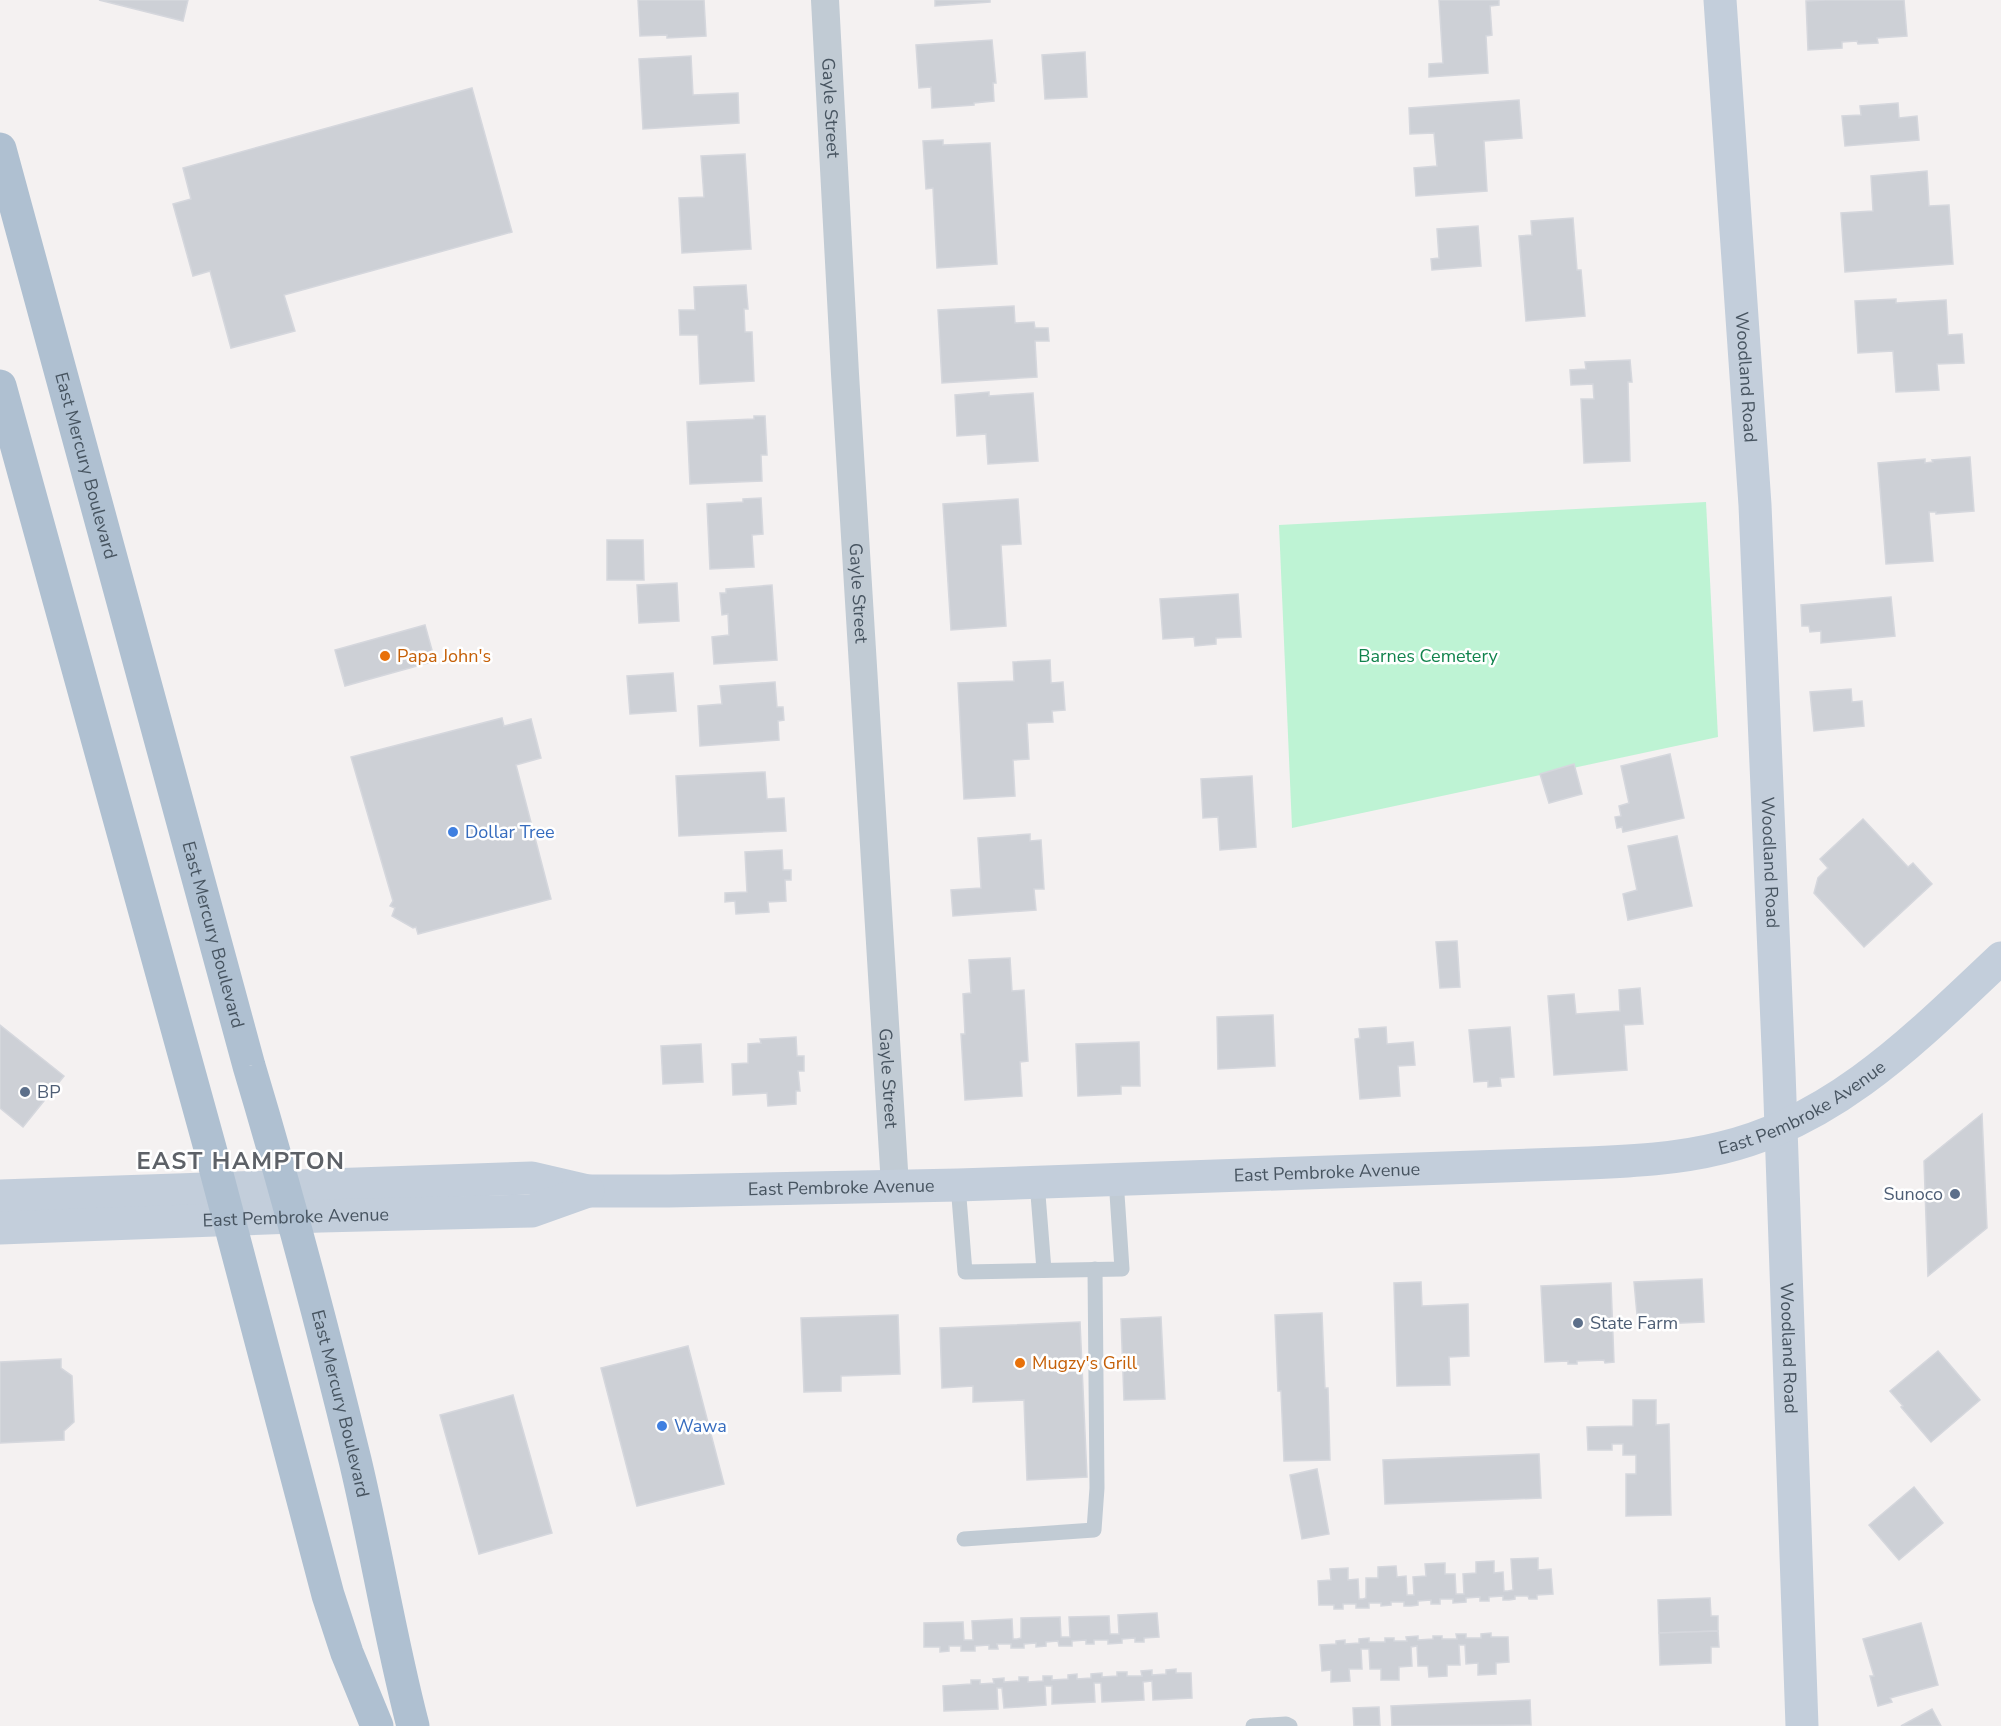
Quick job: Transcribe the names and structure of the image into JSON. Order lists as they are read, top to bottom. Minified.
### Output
{"streets":{"main road":["Woodland Road","East Mercury Boulevard","East Pembroke Avenue"],"street":["Gayle Street"]},"crossings":[["Gayle Street","East Pembroke Avenue"],["Woodland Road","East Pembroke Avenue"],["East Mercury Boulevard","East Pembroke Avenue"]],"districts":["EAST HAMPTON"],"parks":["Barnes Cemetery"],"places":["Papa John's","Dollar Tree","BP","Sunoco","State Farm","Mugzy's Grill","Wawa"]}
